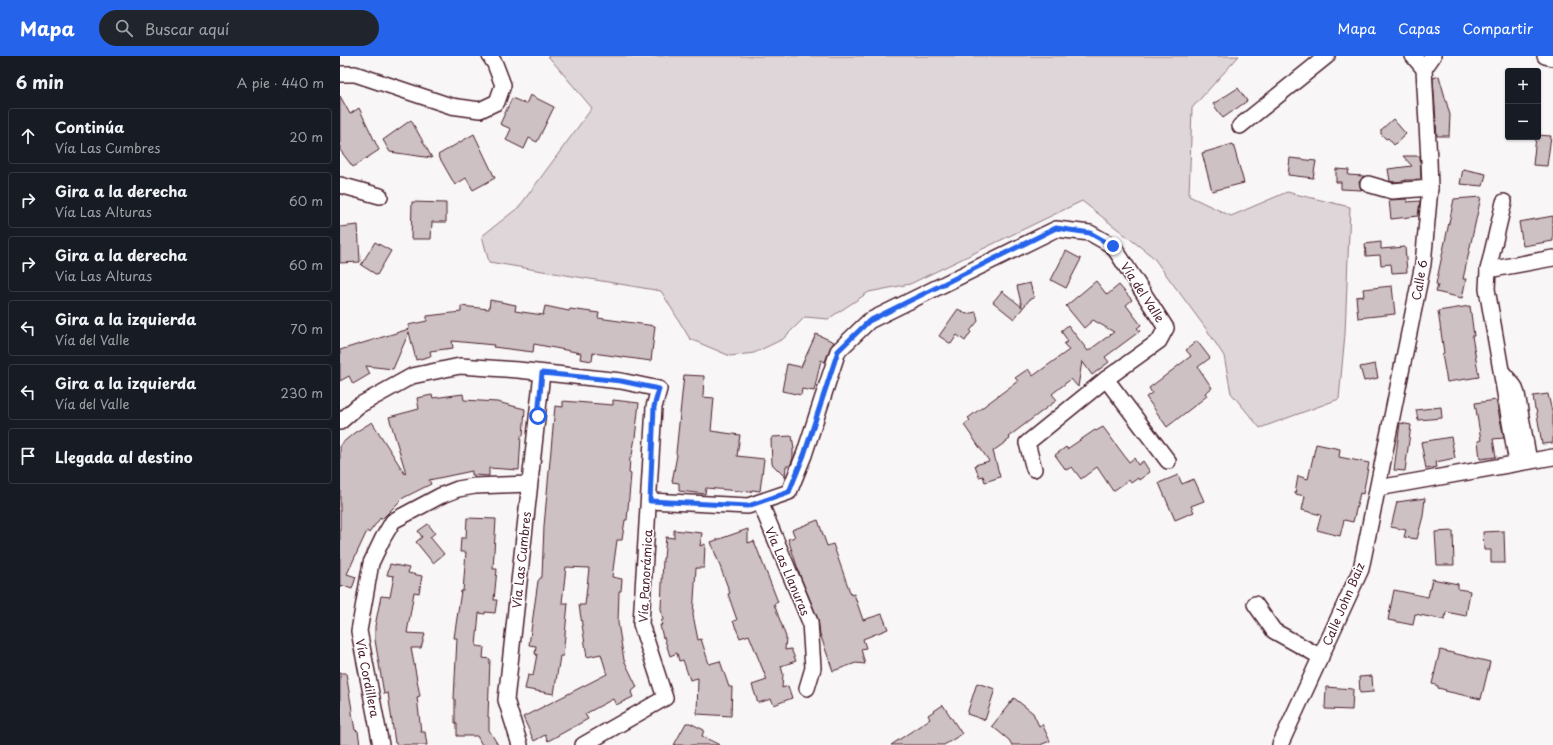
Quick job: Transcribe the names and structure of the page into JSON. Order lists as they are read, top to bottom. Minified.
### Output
{"streets":{"street":["Calle 6","Vía del Valle","Vía Las Cumbres","Vía Las Llanuras","Vía Panorámica","Calle John Baiz","Vía Cordillera"]},"crossings":[["Calle 6","Calle John Baiz"],["Vía del Valle","Vía Las Llanuras"],["Vía del Valle","Vía Panorámica"],["Vía Las Cumbres","Vía Cordillera"]],"page":{"header":"Mapa","search":"Buscar aquí","nav":["Mapa","Capas","Compartir"],"heading":["6 min","A pie · 440 m"],"map_buttons":["+","−"],"list":[["Continúa","Vía Las Cumbres","20 m"],["Gira a la derecha","Vía Las Alturas","60 m"],["Gira a la derecha","Via Las Alturas","60 m"],["Gira a la izquierda","Vía del Valle","70 m"],["Gira a la izquierda","Vía del Valle","230 m"],"Llegada al destino"]}}
